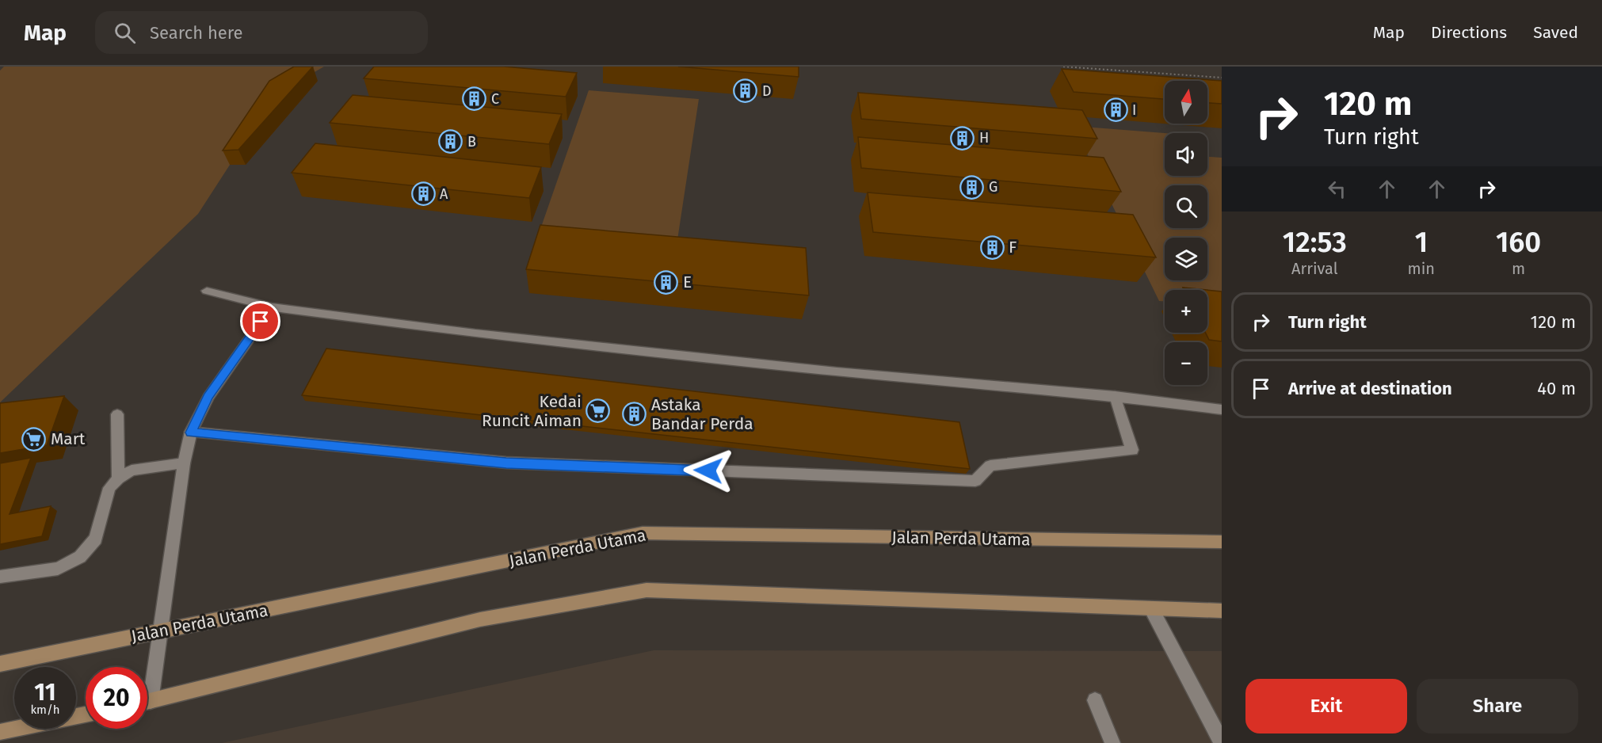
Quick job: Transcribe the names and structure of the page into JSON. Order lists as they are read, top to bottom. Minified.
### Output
{"streets":{"street":["Jalan Perda Utama"]},"places":{"building":["D","C","I","H","B","G","A","F","E","Astaka Bandar Perda"],"supermarket":["Kedai Runcit Aiman","Mart"]},"north":"top","page":{"header":"Map","search":"Search here","nav":["Map","Directions","Saved"],"turn":["120 m","Turn right"],"map_buttons":["+","−"],"eta":["12:53","Arrival","1","min","160","m"],"list":[{"name":"Turn right","value":"120 m"},{"name":"Arrive at destination","value":"40 m"}],"speed":"11 km/h","limit":"20","buttons":["Exit","Share"]}}
